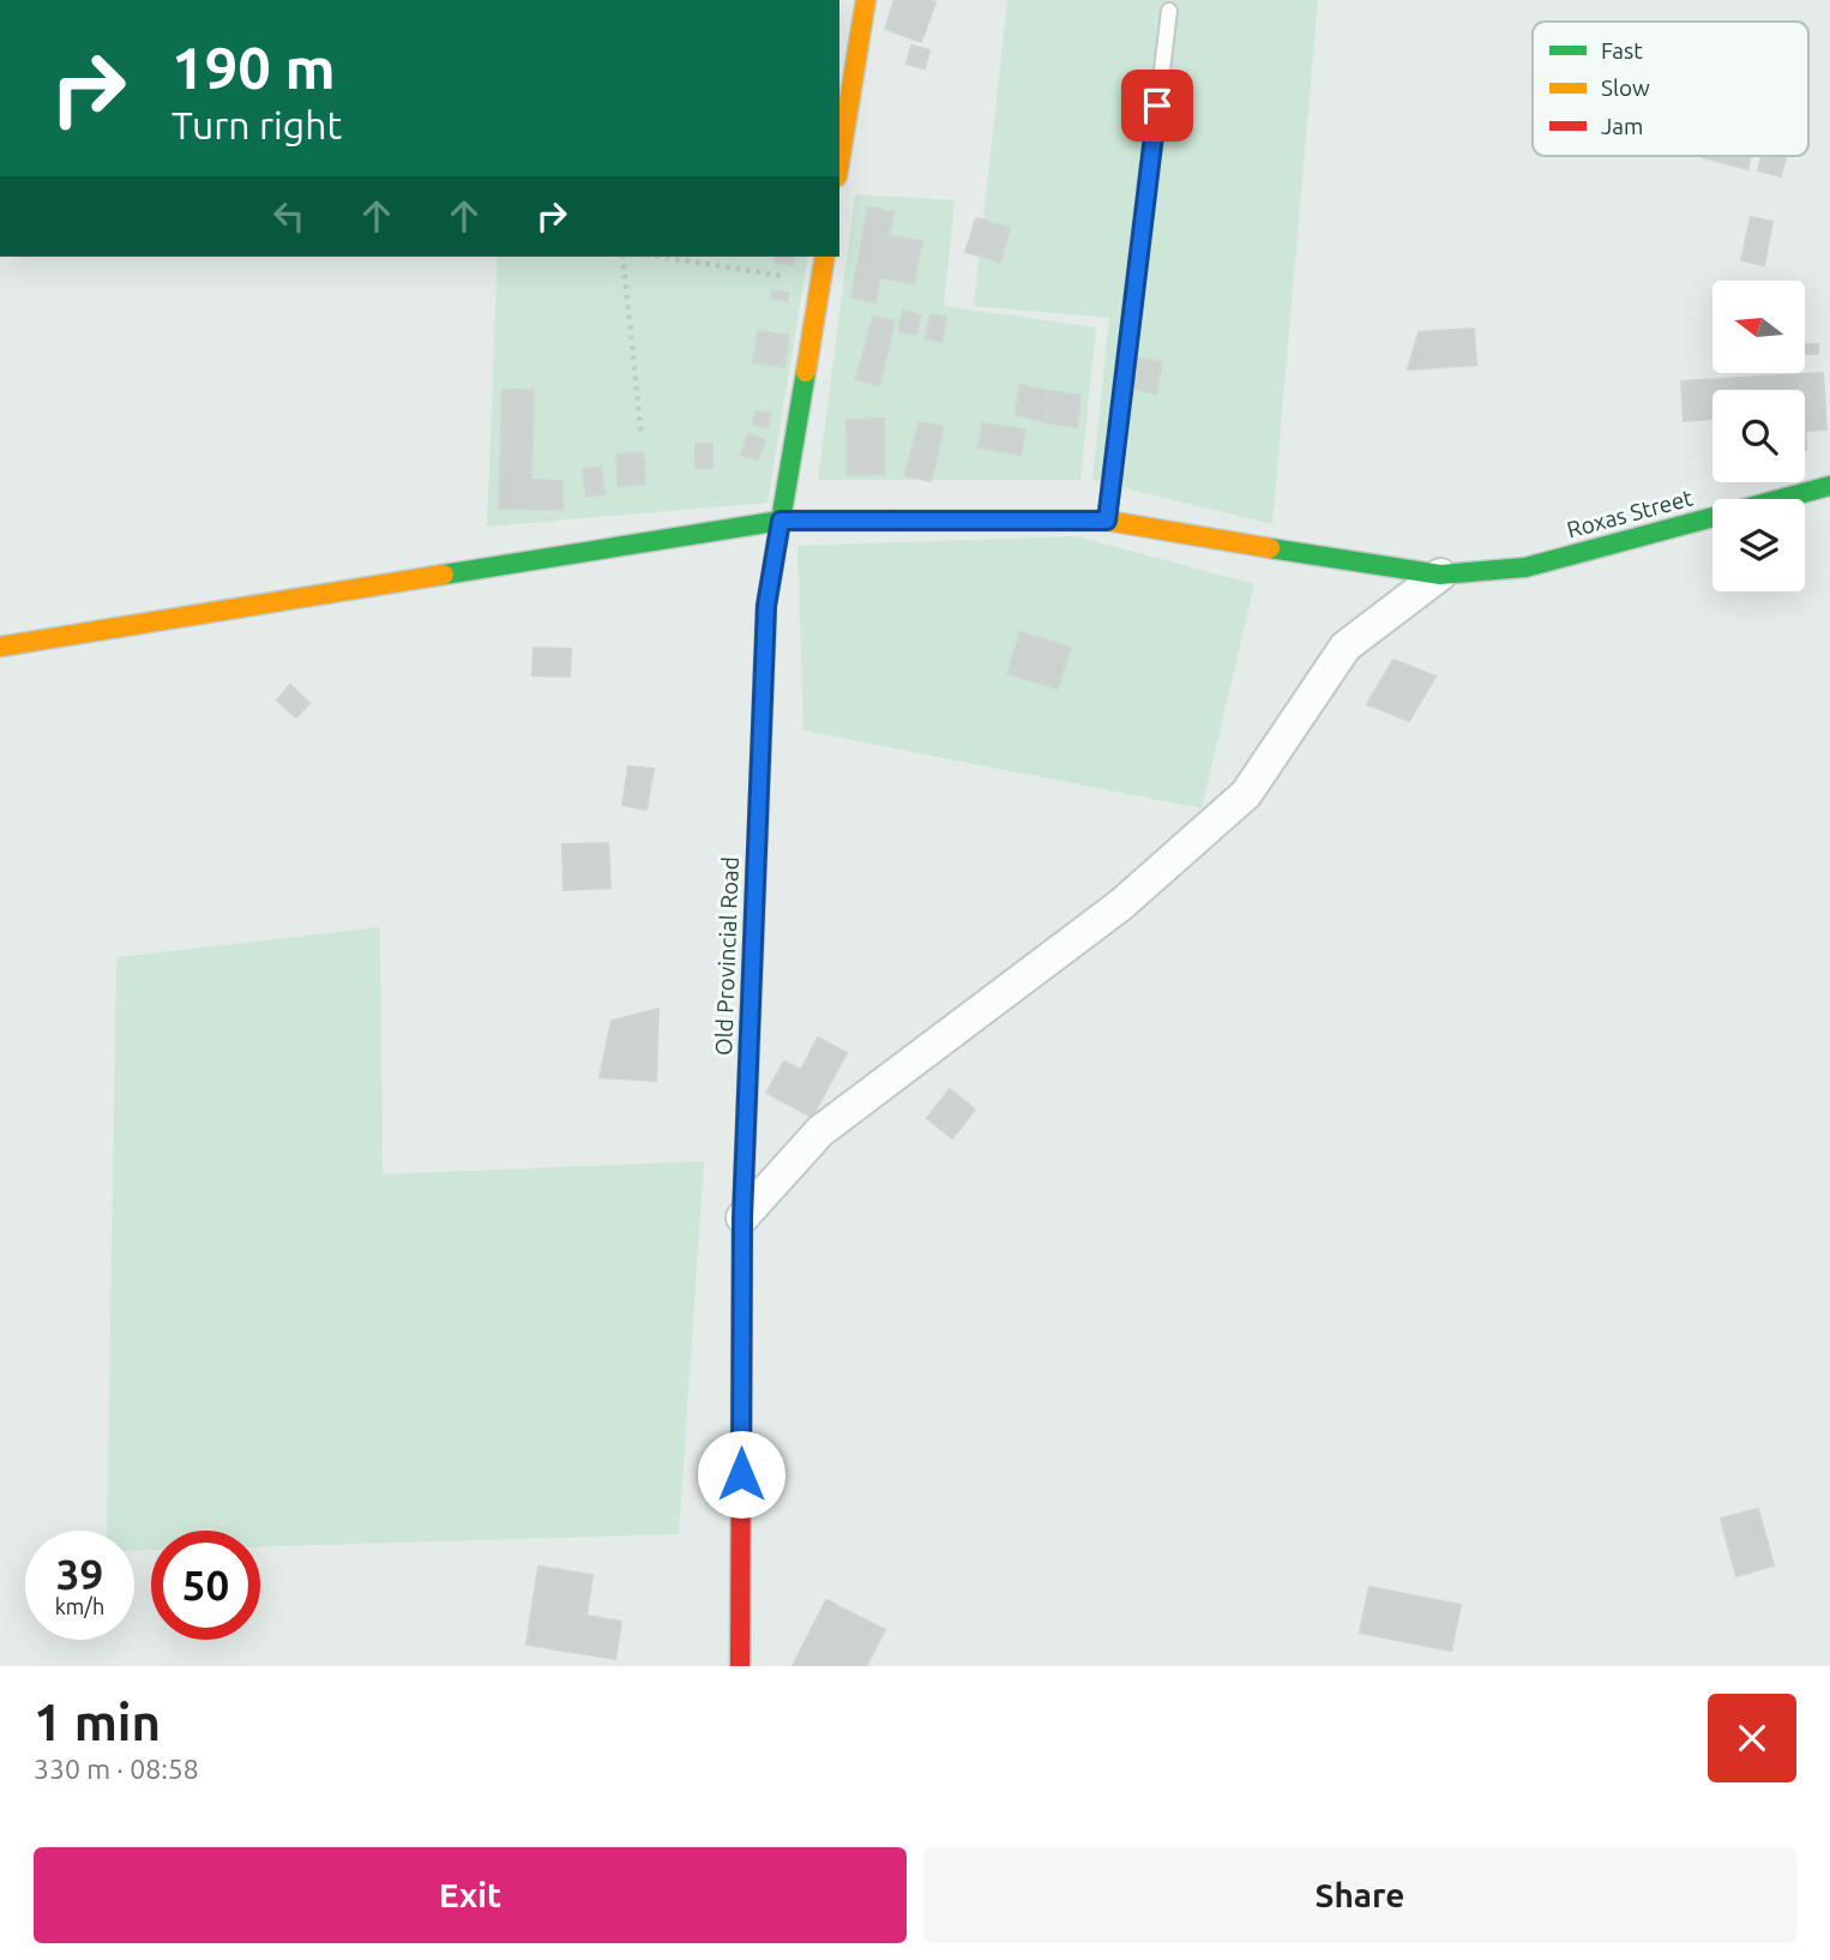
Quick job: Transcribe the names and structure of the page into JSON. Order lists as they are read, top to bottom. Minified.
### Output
{"streets":{"street":["Roxas Street","Old Provincial Road"]},"crossings":[["Roxas Street","Old Provincial Road"]],"legend":["Fast","Slow","Jam"],"north":"left","page":{"turn":["190 m","Turn right"],"speed":"39 km/h","limit":"50","heading":["1 min","330 m · 08:58"],"buttons":["Exit","Share"]}}
